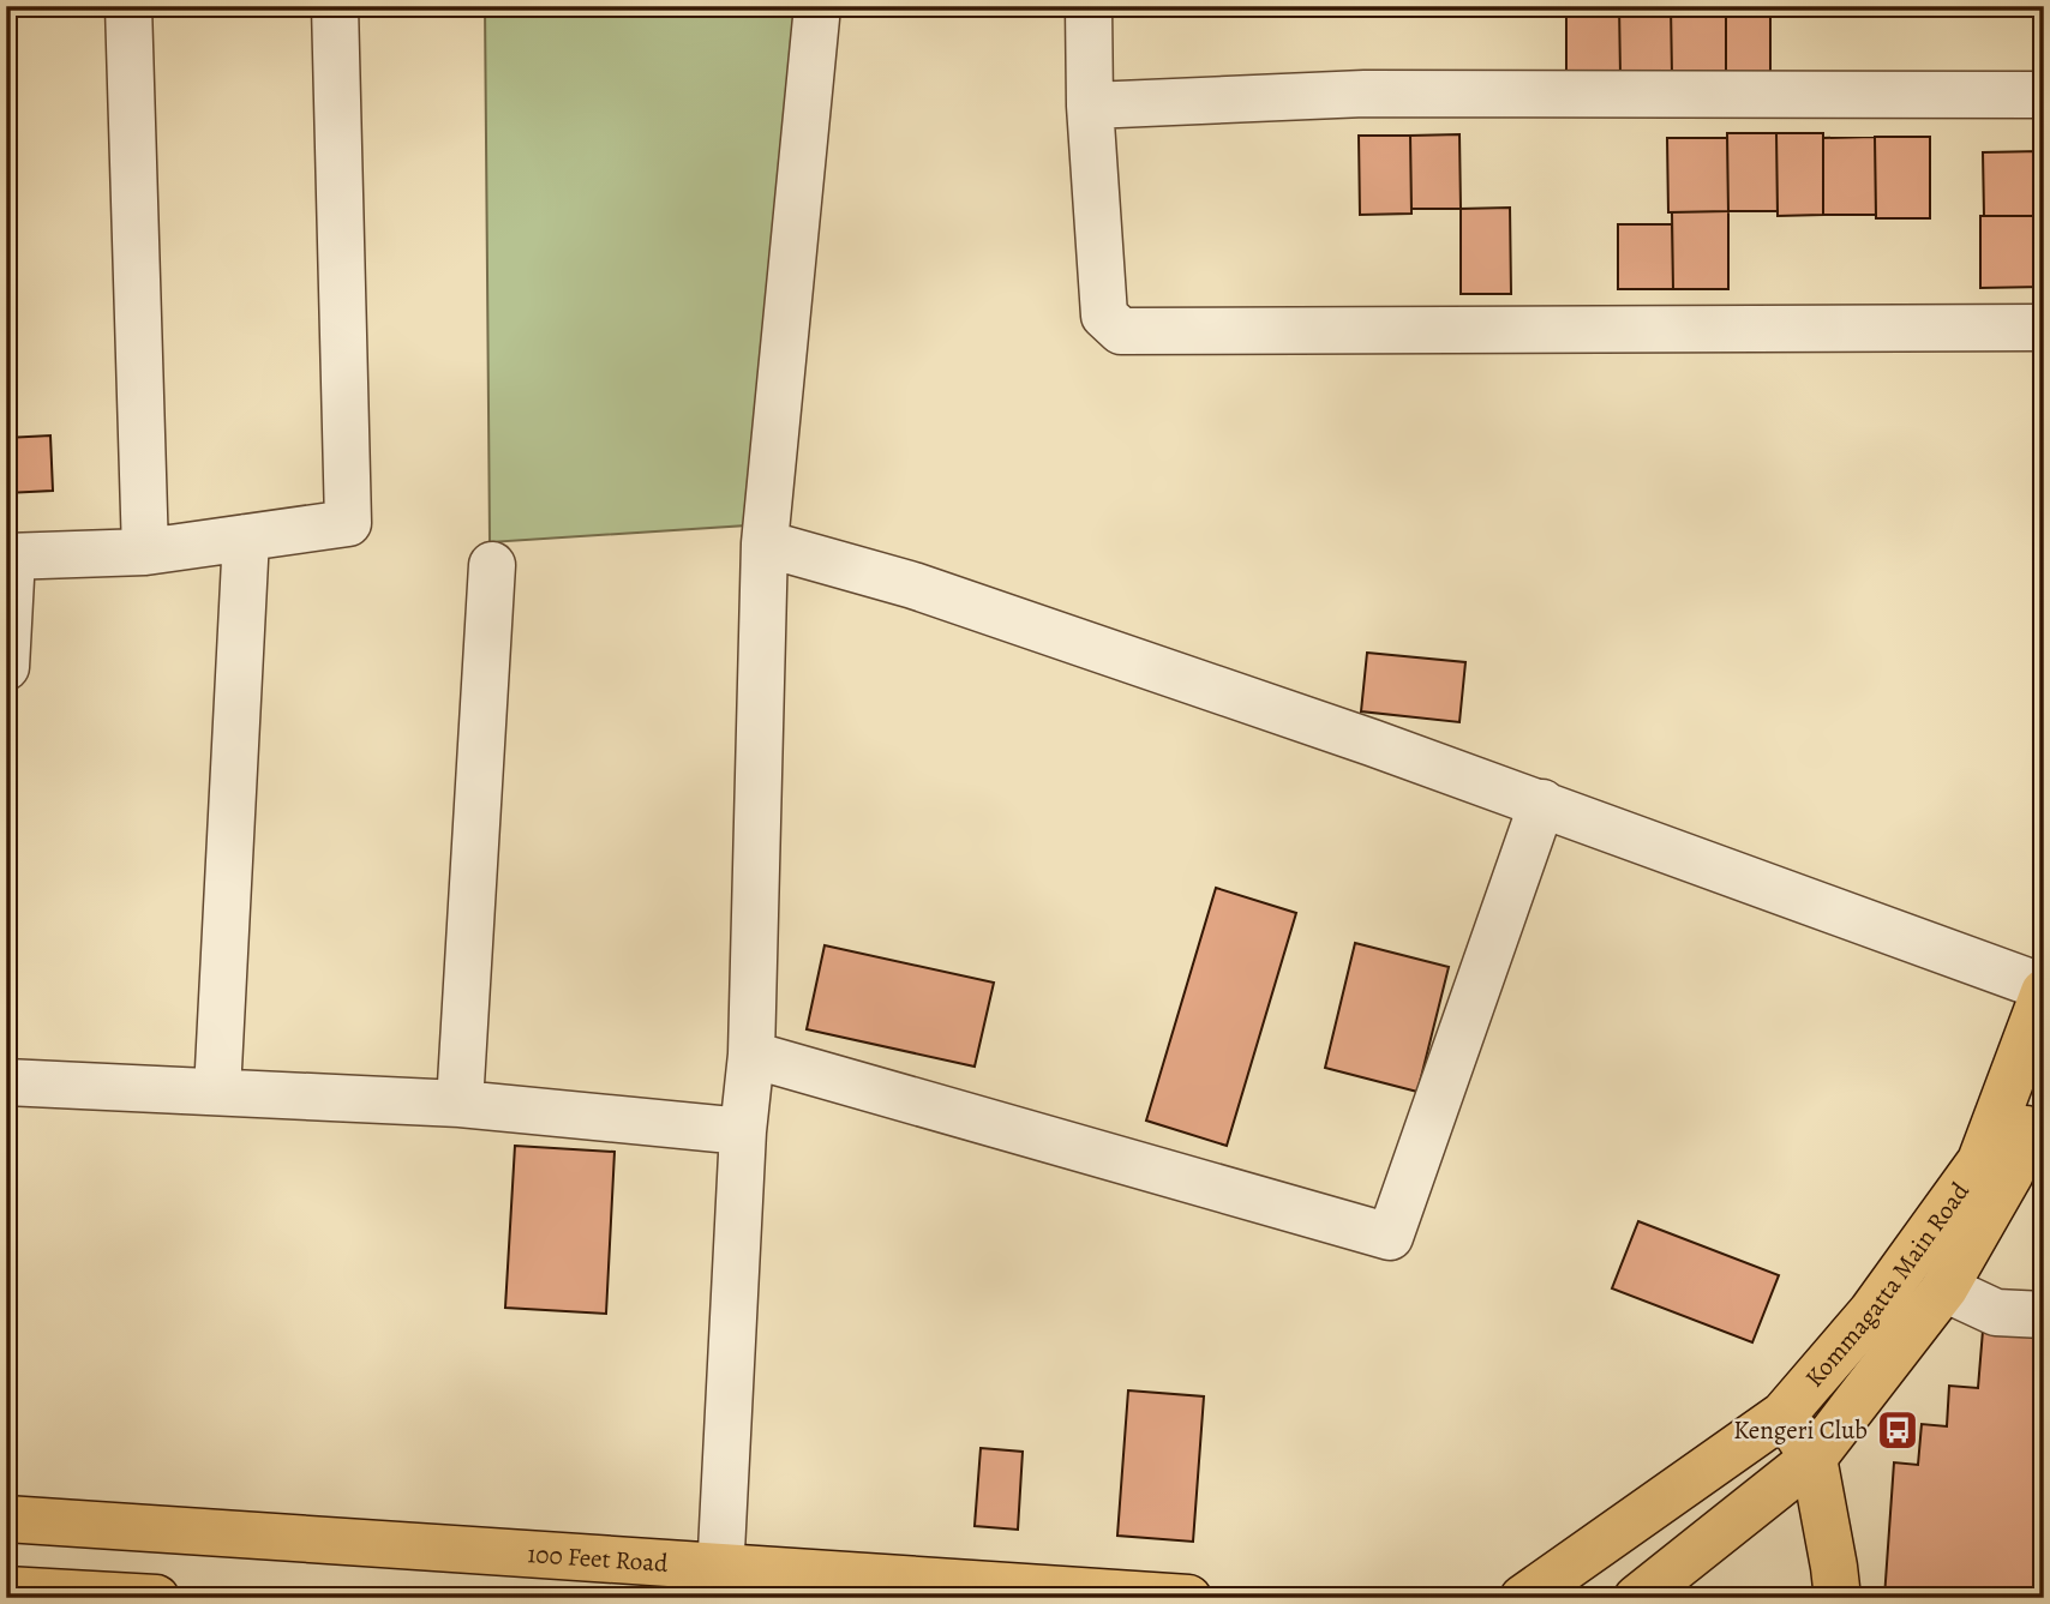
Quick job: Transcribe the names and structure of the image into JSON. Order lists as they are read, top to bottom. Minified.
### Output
{"streets":{"main road":["Kommagatta Main Road","100 Feet Road"]},"places":{"bus stop":["Kengeri Club"]}}
